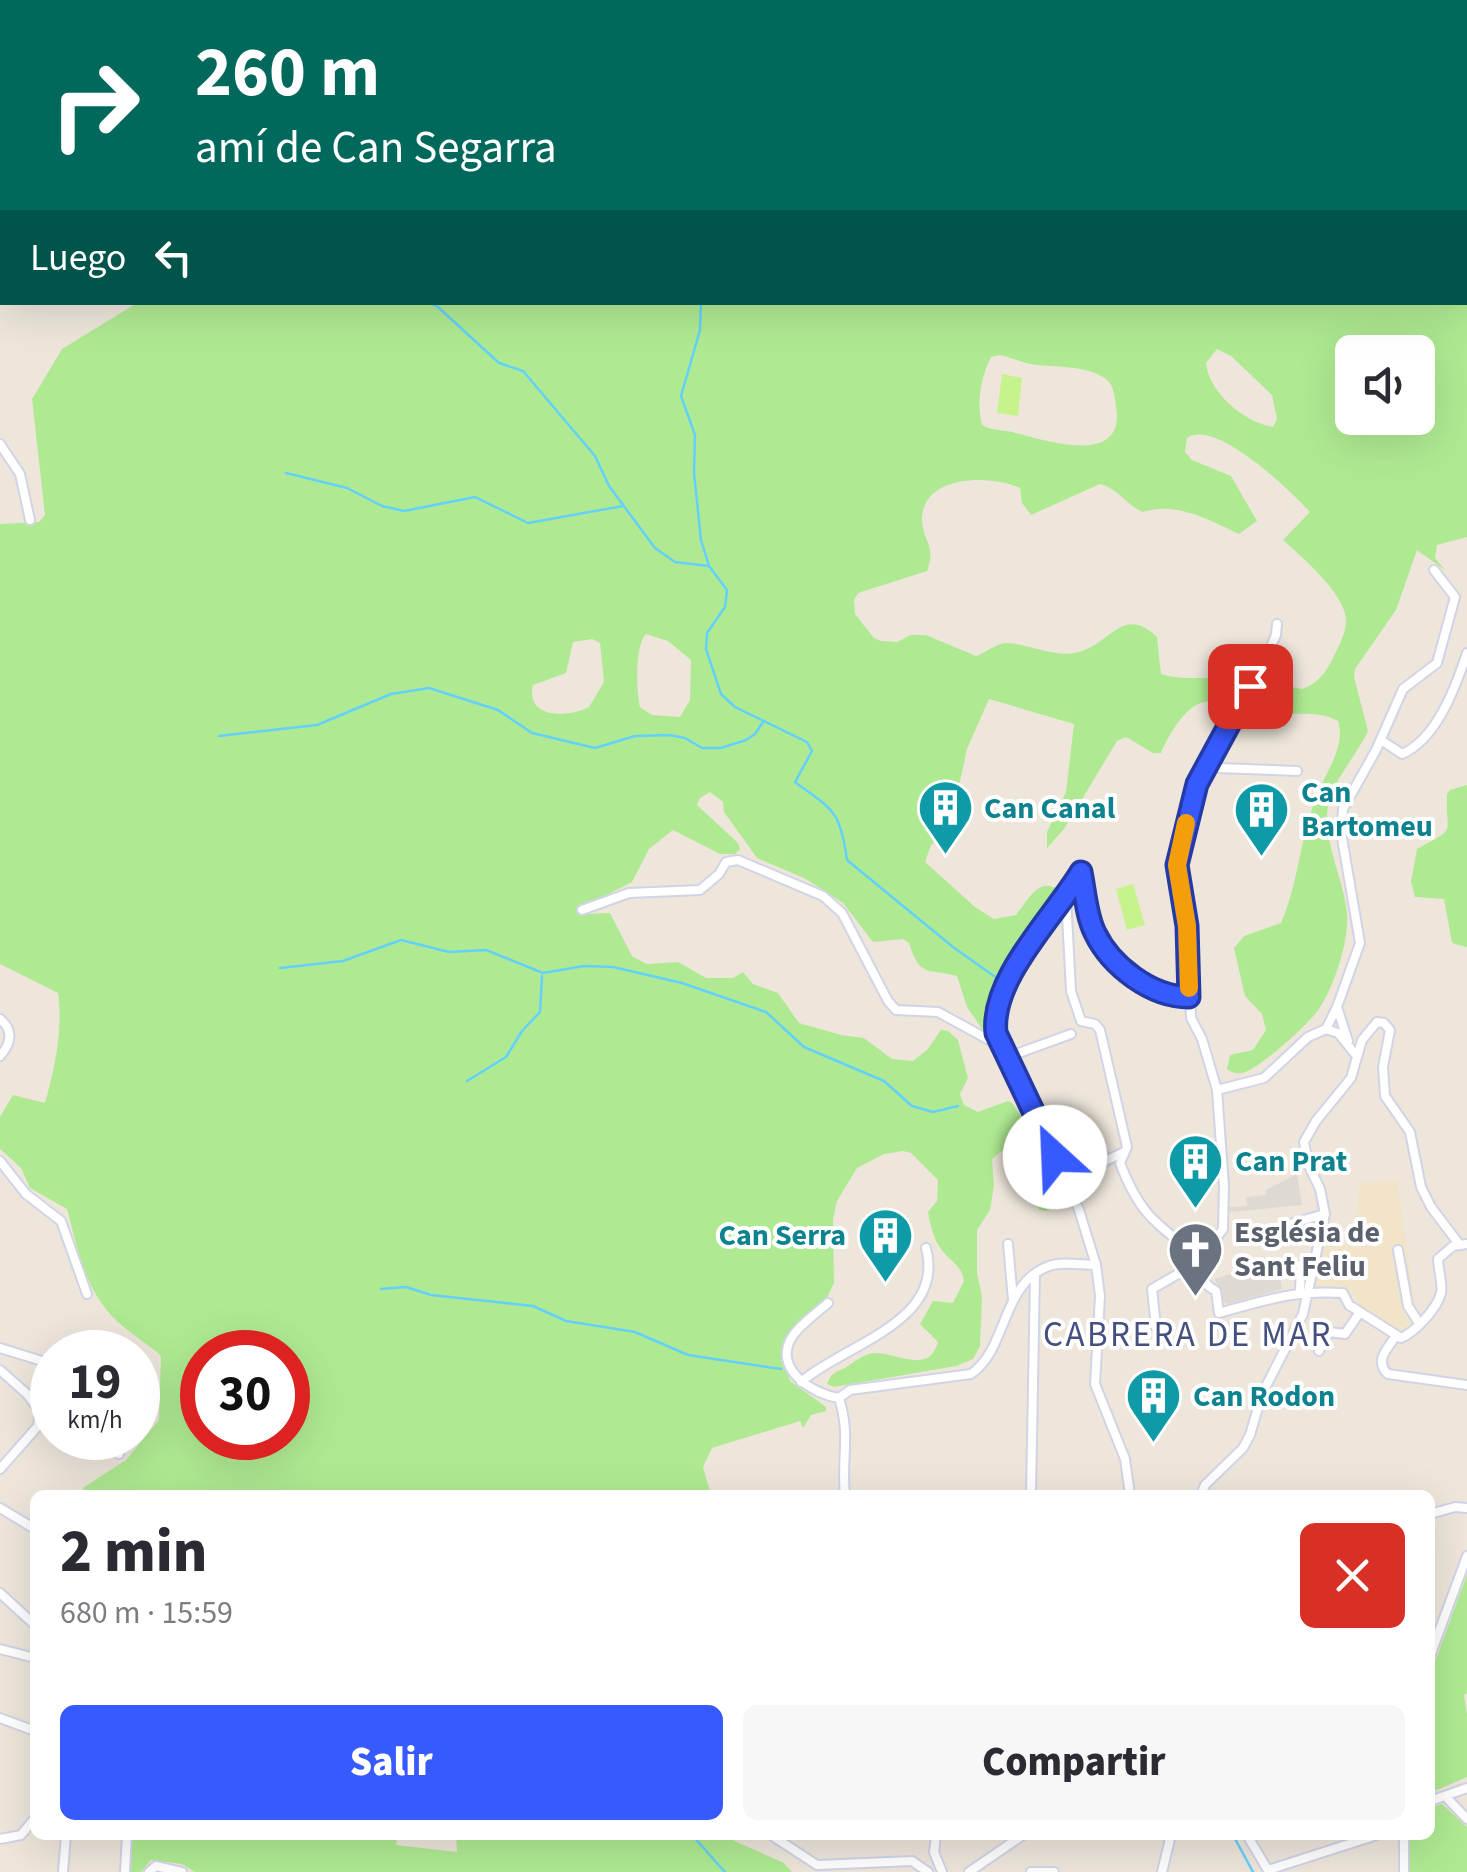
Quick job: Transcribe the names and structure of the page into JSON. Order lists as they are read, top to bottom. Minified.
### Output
{"districts":["CABRERA DE MAR"],"places":{"building":["Can Canal","Can Bartomeu","Can Prat","Can Serra","Can Rodon"],"church":["Església de Sant Feliu"]},"page":{"turn":["260 m","amí de Can Segarra"],"then":"Luego","speed":"19 km/h","limit":"30","heading":["2 min","680 m · 15:59"],"buttons":["Salir","Compartir"]}}
